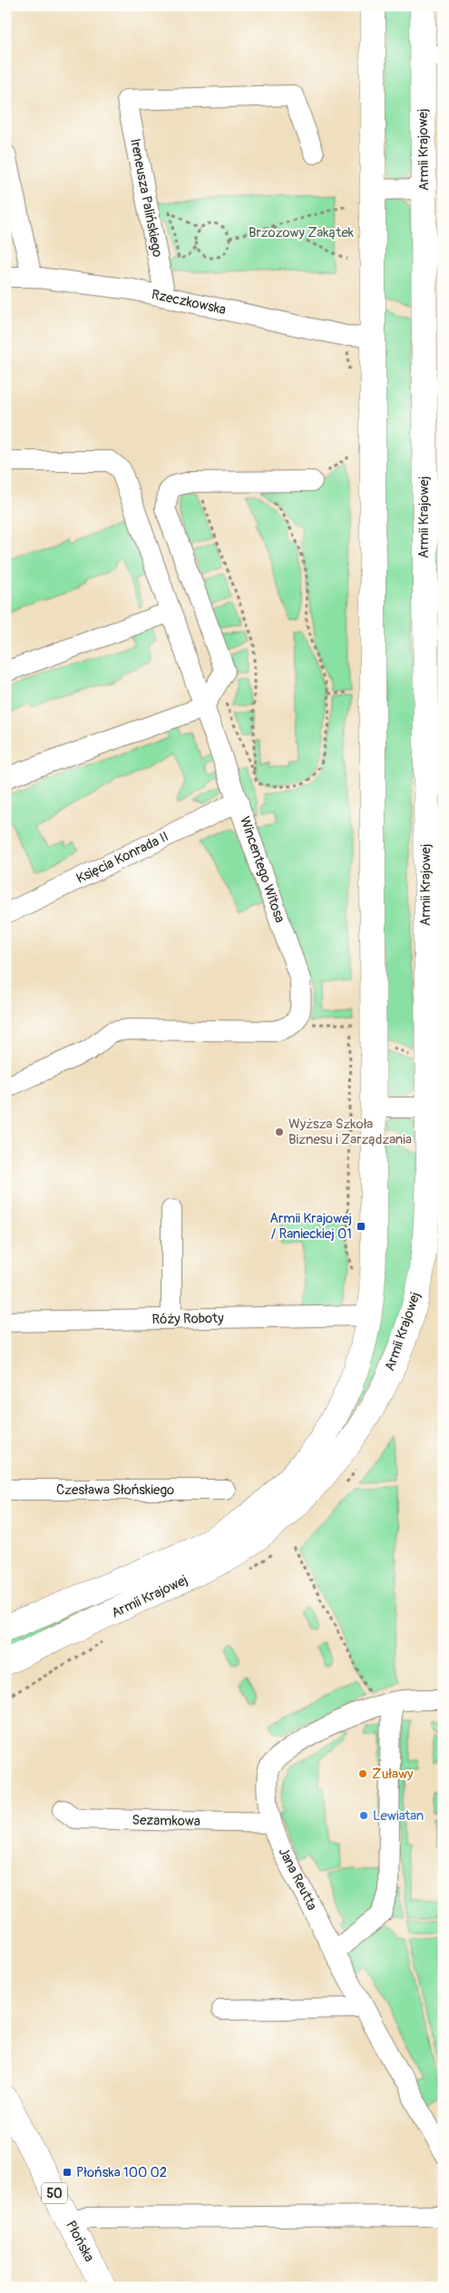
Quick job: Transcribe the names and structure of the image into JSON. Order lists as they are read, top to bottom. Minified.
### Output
{"streets":{"main road":["Armii Krajowej","50","Płońska"],"street":["Ireneusza Palińskiego","Rzeczkowska","Księcia Konrada II","Wincentego Witosa","Róży Roboty","Czesława Słońskiego","Sezamkowa","Jana Reutta"]},"crossings":[["Armii Krajowej","Rzeczkowska"],["Armii Krajowej","Róży Roboty"],["Ireneusza Palińskiego","Rzeczkowska"],["Księcia Konrada II","Wincentego Witosa"],["Sezamkowa","Jana Reutta"]],"parks":["Brzozowy Zakątek"],"places":{"other":["Wyższa Szkoła Biznesu i Zarządzania","Żuławy","Lewiatan"],"transit":["Armii Krajowej / Ranieckiej 01","Płońska 100 02"]}}
